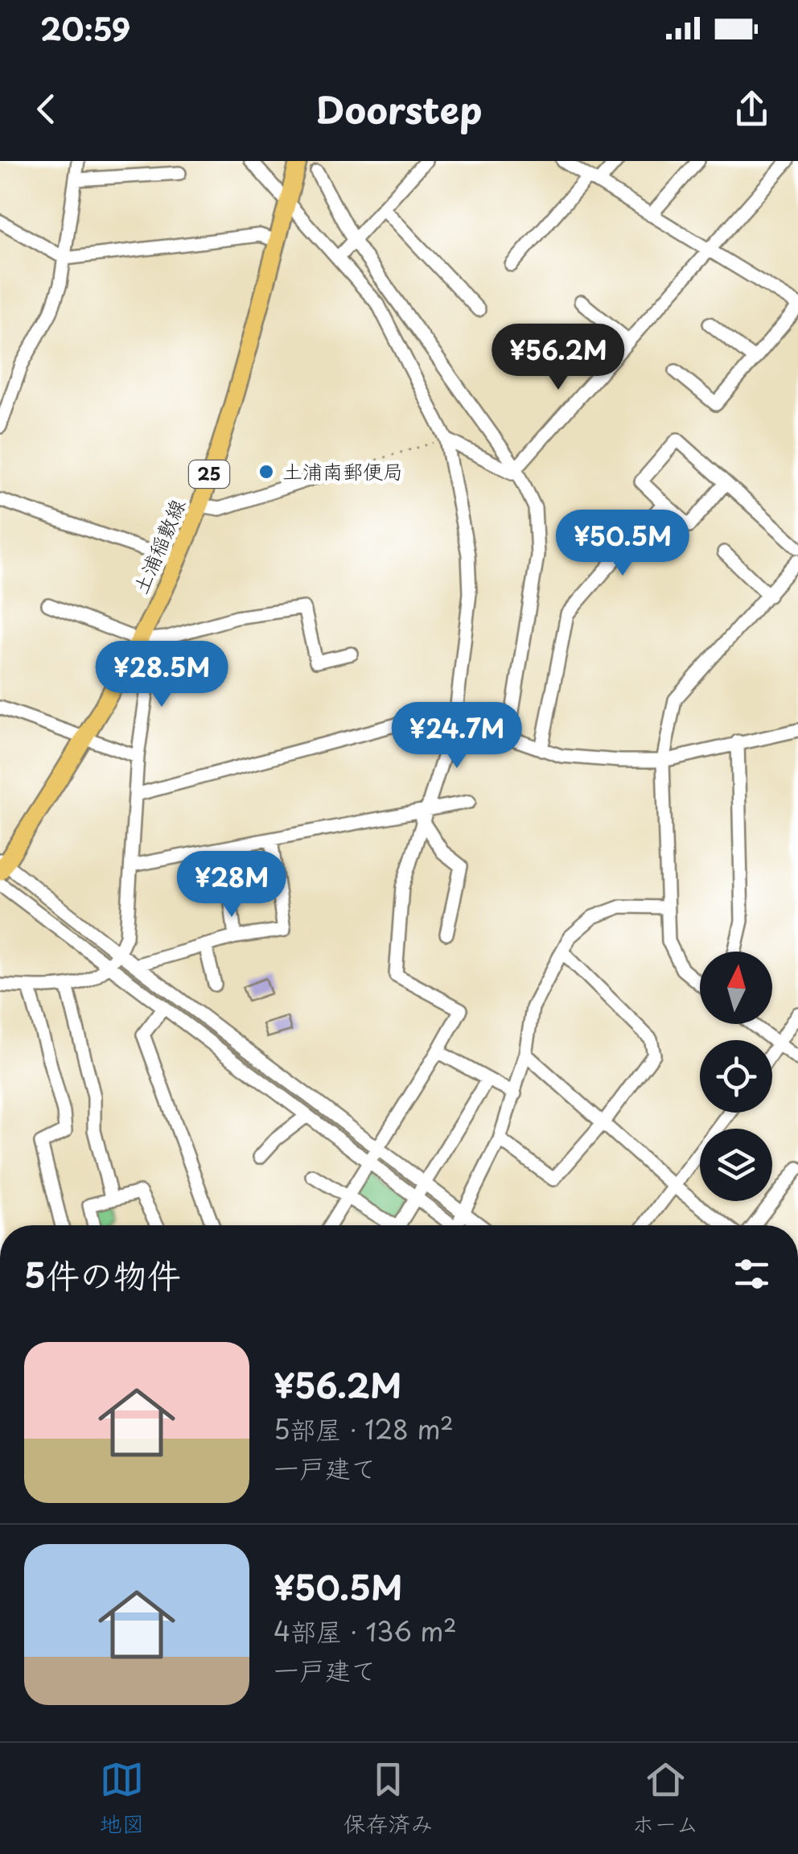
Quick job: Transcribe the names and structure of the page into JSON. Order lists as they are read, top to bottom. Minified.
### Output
{"streets":{"main road":["25","土浦稲敷線"]},"places":["土浦南郵便局"],"north":"top","page":{"status":"20:59","header":"Doorstep","price":["¥56.2M","¥50.5M","¥28.5M","¥24.7M","¥28M"],"heading":"5件の物件","list":[{"name":"¥56.2M","note":"5部屋 · 128 m² · 一戸建て"},{"name":"¥50.5M","note":"4部屋 · 136 m² · 一戸建て"}],"tabs":["地図","保存済み","ホーム"]}}
